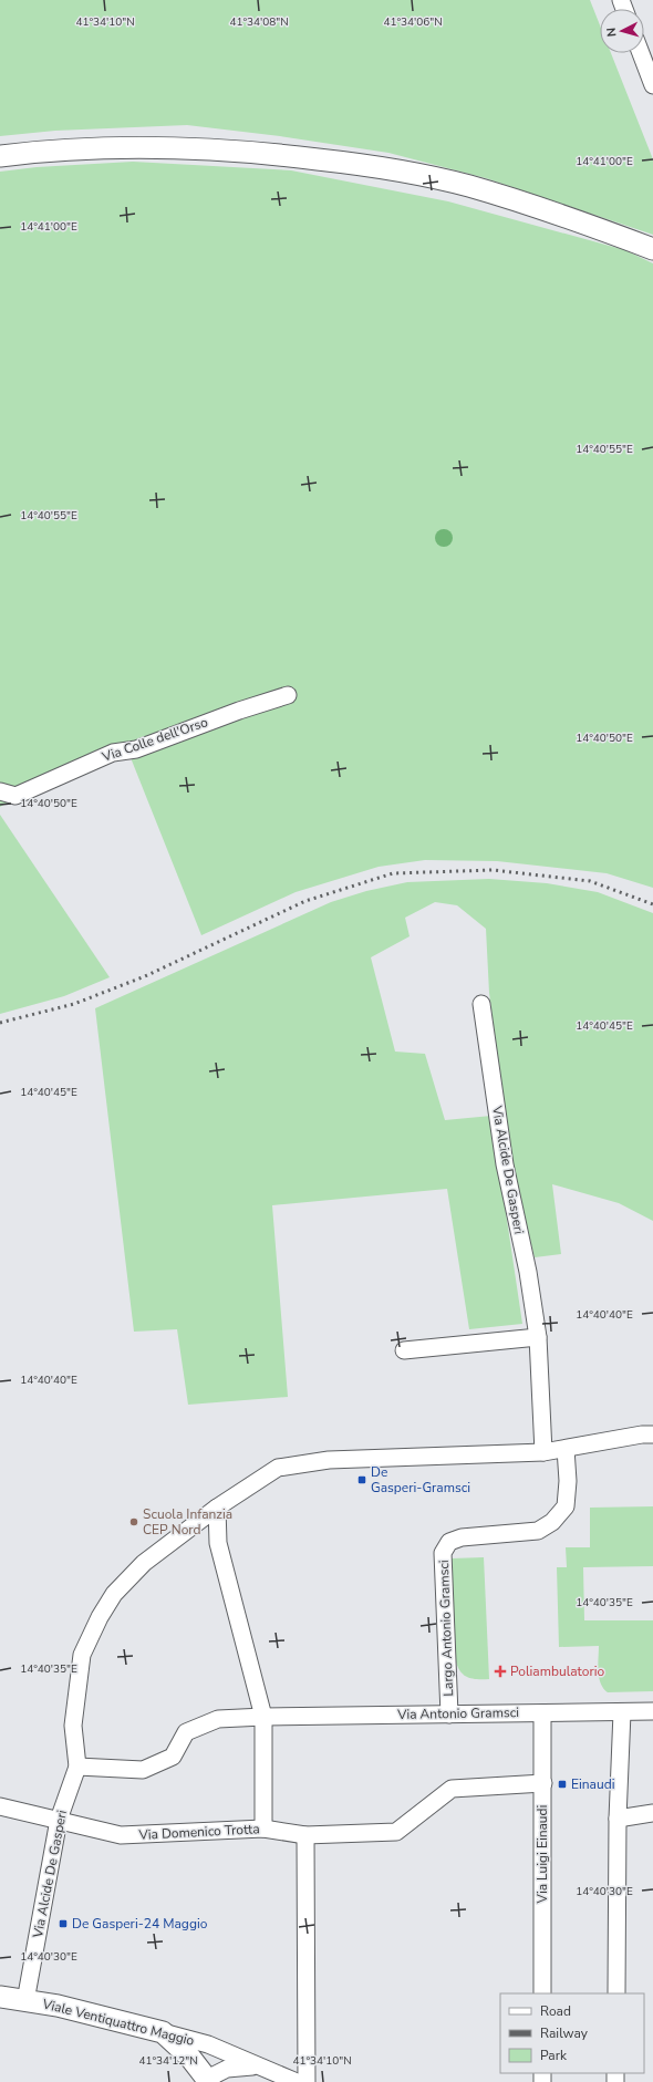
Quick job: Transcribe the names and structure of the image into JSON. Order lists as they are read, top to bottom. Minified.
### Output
{"streets":{"main road":["Viale Ventiquattro Maggio"],"street":["Via Colle dell'Orso","Via Alcide De Gasperi","Largo Antonio Gramsci","Via Antonio Gramsci","Via Domenico Trotta","Via Luigi Einaudi"]},"crossings":[["Via Alcide De Gasperi","Largo Antonio Gramsci"],["Via Alcide De Gasperi","Via Antonio Gramsci"],["Via Alcide De Gasperi","Via Domenico Trotta"],["Via Alcide De Gasperi","Viale Ventiquattro Maggio"],["Largo Antonio Gramsci","Via Antonio Gramsci"],["Via Antonio Gramsci","Via Luigi Einaudi"],["Via Domenico Trotta","Via Luigi Einaudi"]],"places":{"transit":["De Gasperi-Gramsci","Einaudi","De Gasperi-24 Maggio"],"other":["Scuola Infanzia CEP Nord"],"health":["Poliambulatorio"]},"legend":["Road","Railway","Park"],"north":"left","coordinates":["41°34'10\"N","41°34'08\"N","41°34'06\"N","14°41'00\"E","14°40'55\"E","14°40'50\"E","14°40'45\"E","14°40'40\"E","14°40'35\"E","14°40'30\"E","41°34'12\"N"]}
